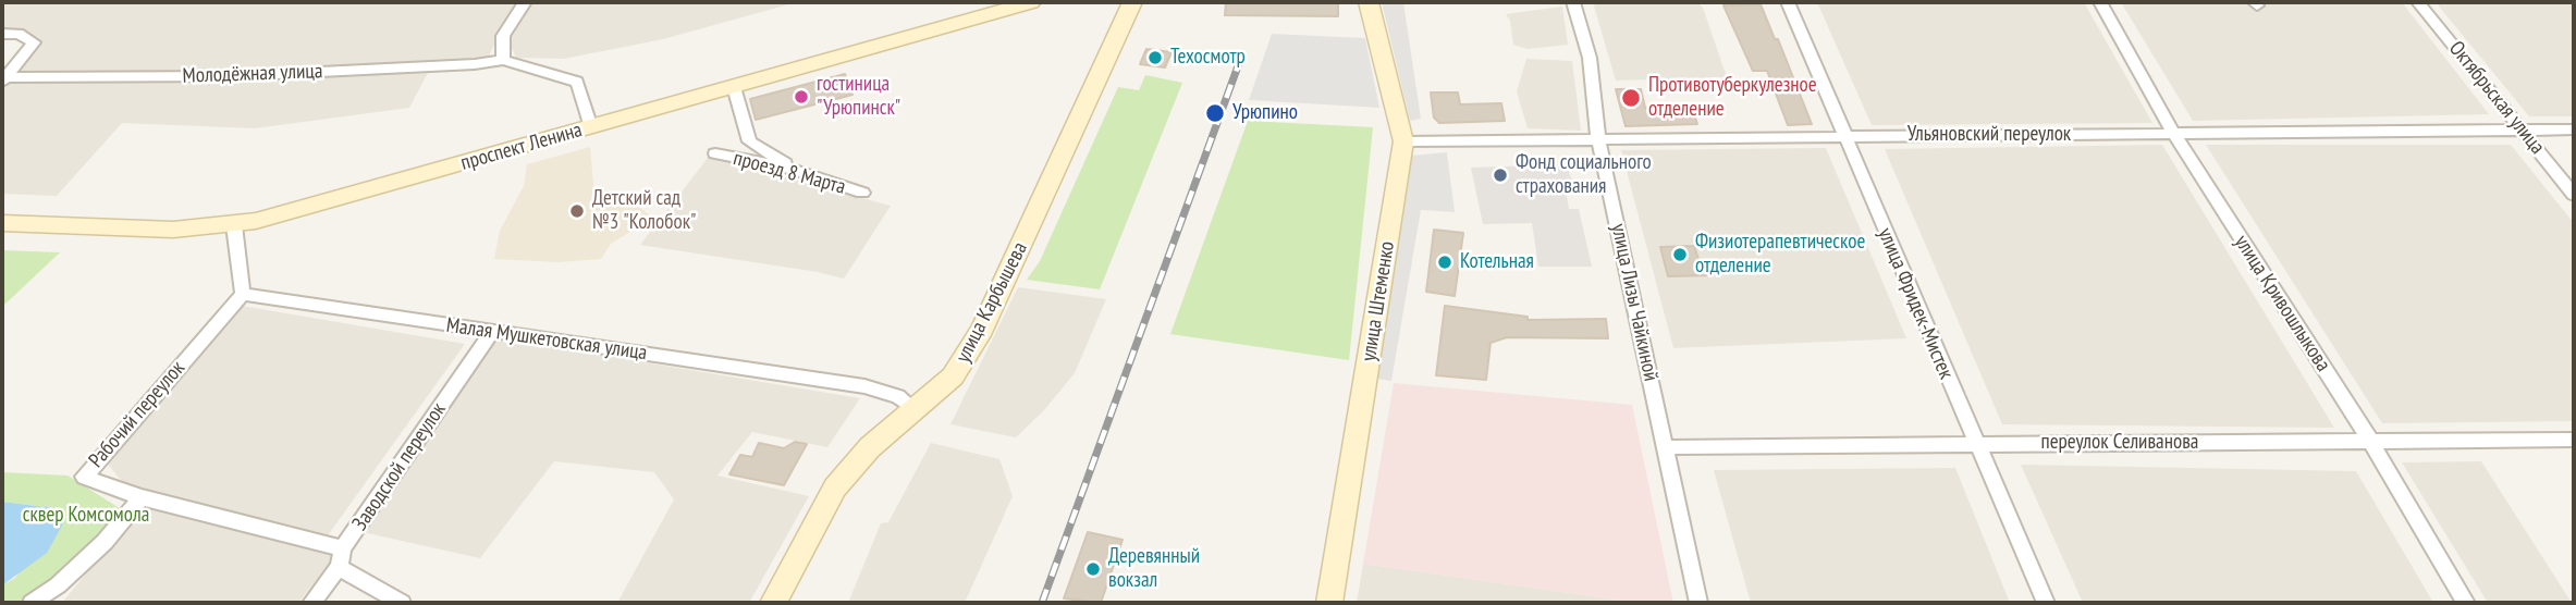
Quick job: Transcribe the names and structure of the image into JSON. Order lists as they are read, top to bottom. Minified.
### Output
{"streets":{"main road":["проспект Ленина","улица Штеменко","улица Карбышева"],"street":["Молодёжная улица","Октябрьская улица","Ульяновский переулок","проезд 8 Марта","улица Лизы Чайкиной","улица Фридек-Мистек","улица Кривошлыкова","Малая Мушкетовская улица","Рабочий переулок","переулок Селиванова","Заводской переулок"]},"crossings":[["Октябрьская улица","Ульяновский переулок"],["Ульяновский переулок","улица Штеменко"],["Ульяновский переулок","улица Лизы Чайкиной"],["Ульяновский переулок","улица Фридек-Мистек"],["Ульяновский переулок","улица Кривошлыкова"],["улица Карбышева","Малая Мушкетовская улица"],["улица Лизы Чайкиной","переулок Селиванова"],["улица Фридек-Мистек","переулок Селиванова"],["улица Кривошлыкова","переулок Селиванова"],["Малая Мушкетовская улица","Рабочий переулок"],["Малая Мушкетовская улица","Заводской переулок"]],"parks":["сквер Комсомола"],"places":["Техосмотр","гостиница \"Урюпинск\"","Противотуберкулезное отделение","Урюпино","Фонд социального страхования","Детский сад №3 \"Колобок\"","Физиотерапевтическое отделение","Котельная","Деревянный вокзал"]}
